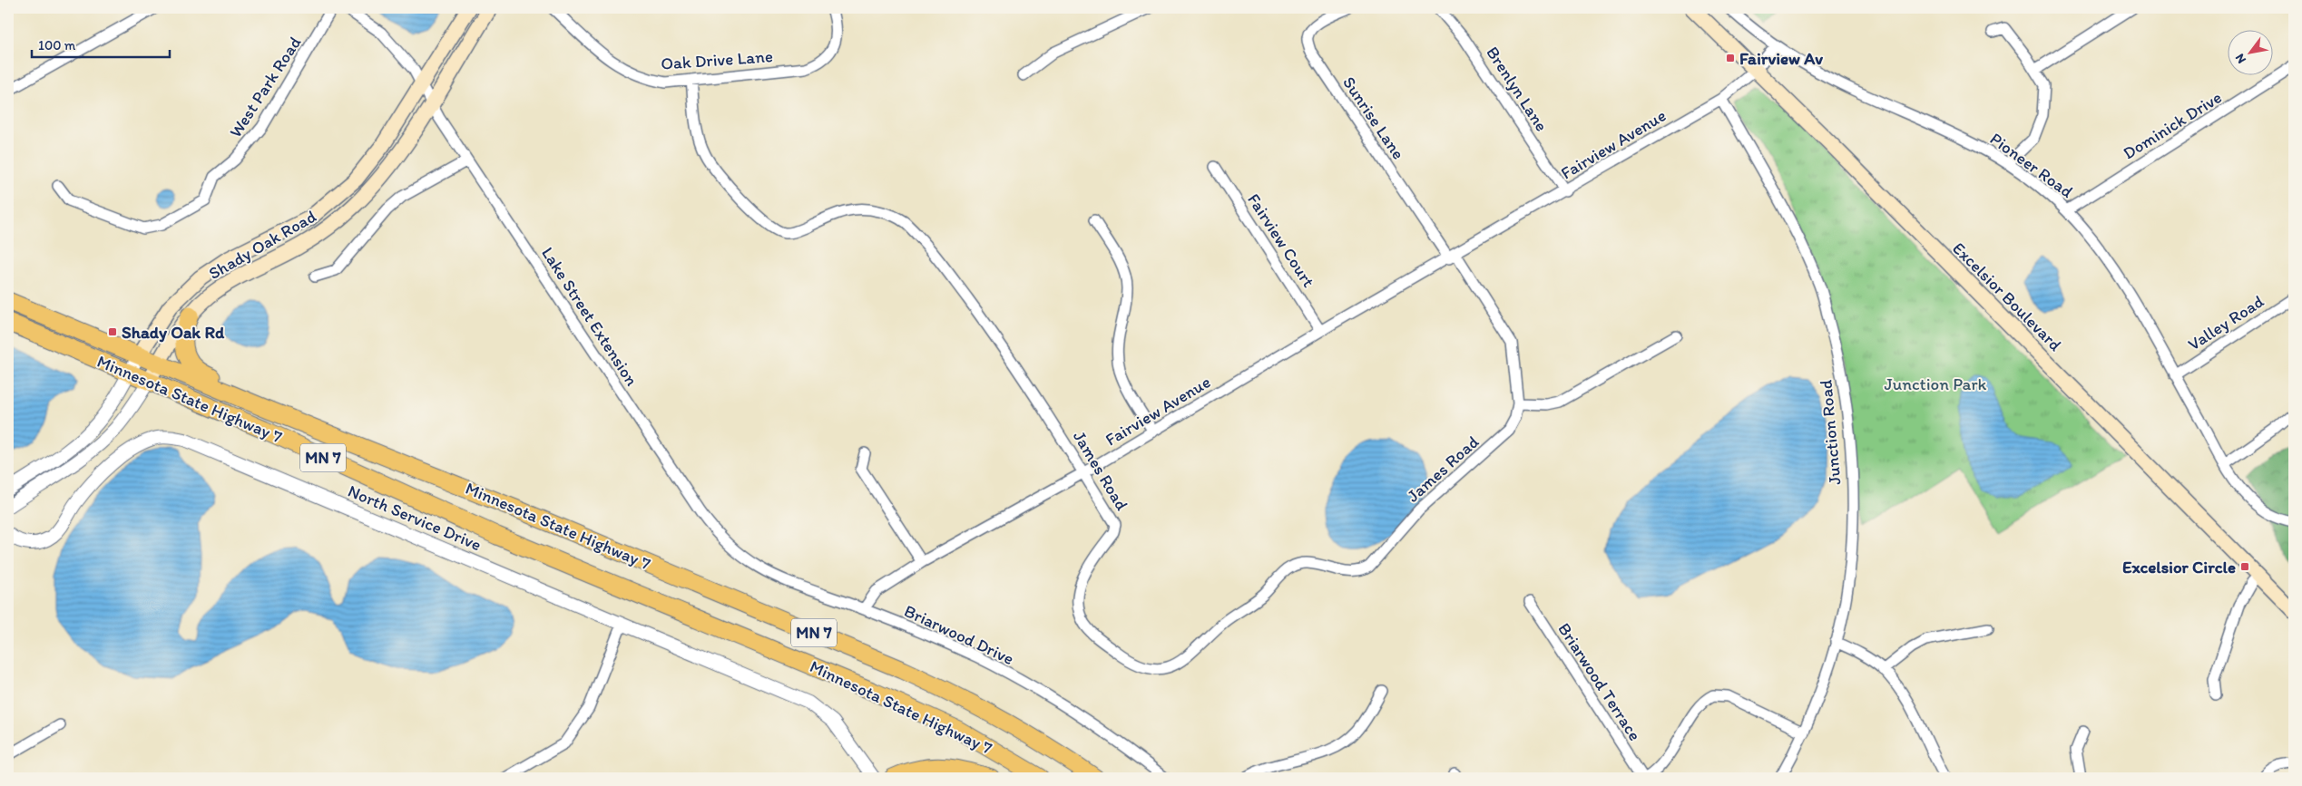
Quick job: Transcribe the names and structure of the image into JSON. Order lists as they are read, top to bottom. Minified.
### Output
{"streets":{"highway":["Minnesota State Highway 7","MN 7"],"main road":["Shady Oak Road","Excelsior Boulevard"],"street":["Oak Drive Lane","West Park Road","Brenlyn Lane","Sunrise Lane","Dominick Drive","Fairview Avenue","Pioneer Road","Fairview Court","Lake Street Extension","Valley Road","Junction Road","James Road","North Service Drive","Briarwood Drive","Briarwood Terrace"]},"crossings":[["Oak Drive Lane","James Road"],["Brenlyn Lane","Fairview Avenue"],["Sunrise Lane","Fairview Avenue"],["Sunrise Lane","James Road"],["Dominick Drive","Pioneer Road"],["Fairview Avenue","Pioneer Road"],["Fairview Avenue","Fairview Court"],["Fairview Avenue","Excelsior Boulevard"],["Fairview Avenue","Junction Road"],["Fairview Avenue","James Road"],["Fairview Avenue","Briarwood Drive"],["Pioneer Road","Valley Road"],["Shady Oak Road","Lake Street Extension"],["Shady Oak Road","Minnesota State Highway 7"],["Lake Street Extension","Briarwood Drive"]],"parks":["Junction Park"],"places":{"transit":["Fairview Av","Shady Oak Rd","Excelsior Circle"]},"scale_bar":"100 m","north":"bottom left"}
